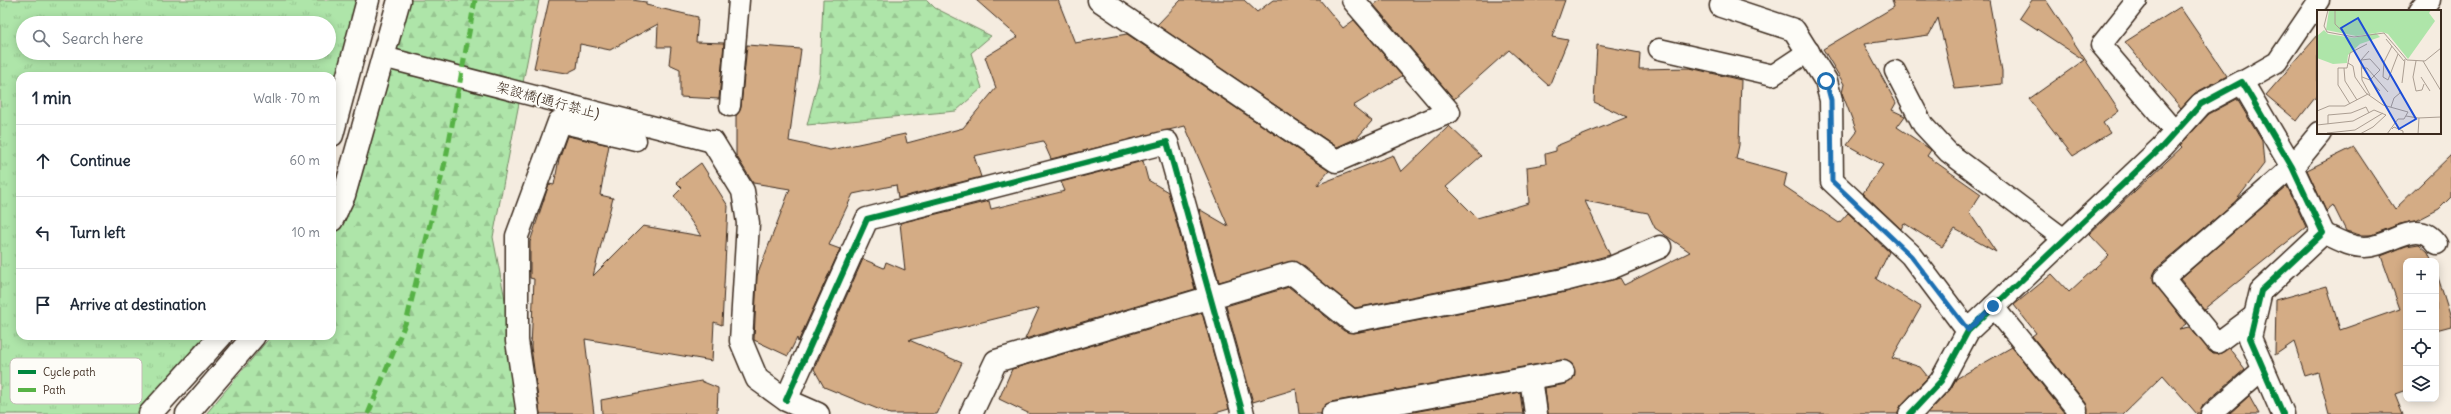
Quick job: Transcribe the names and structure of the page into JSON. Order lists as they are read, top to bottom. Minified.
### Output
{"streets":{"lane":["架設橋(通行禁止)"]},"legend":["Cycle path","Path"],"page":{"search":"Search here","heading":["1 min","Walk · 70 m"],"list":[["Continue","60 m"],["Turn left","10 m"],"Arrive at destination"],"map_buttons":["+","−"]}}
